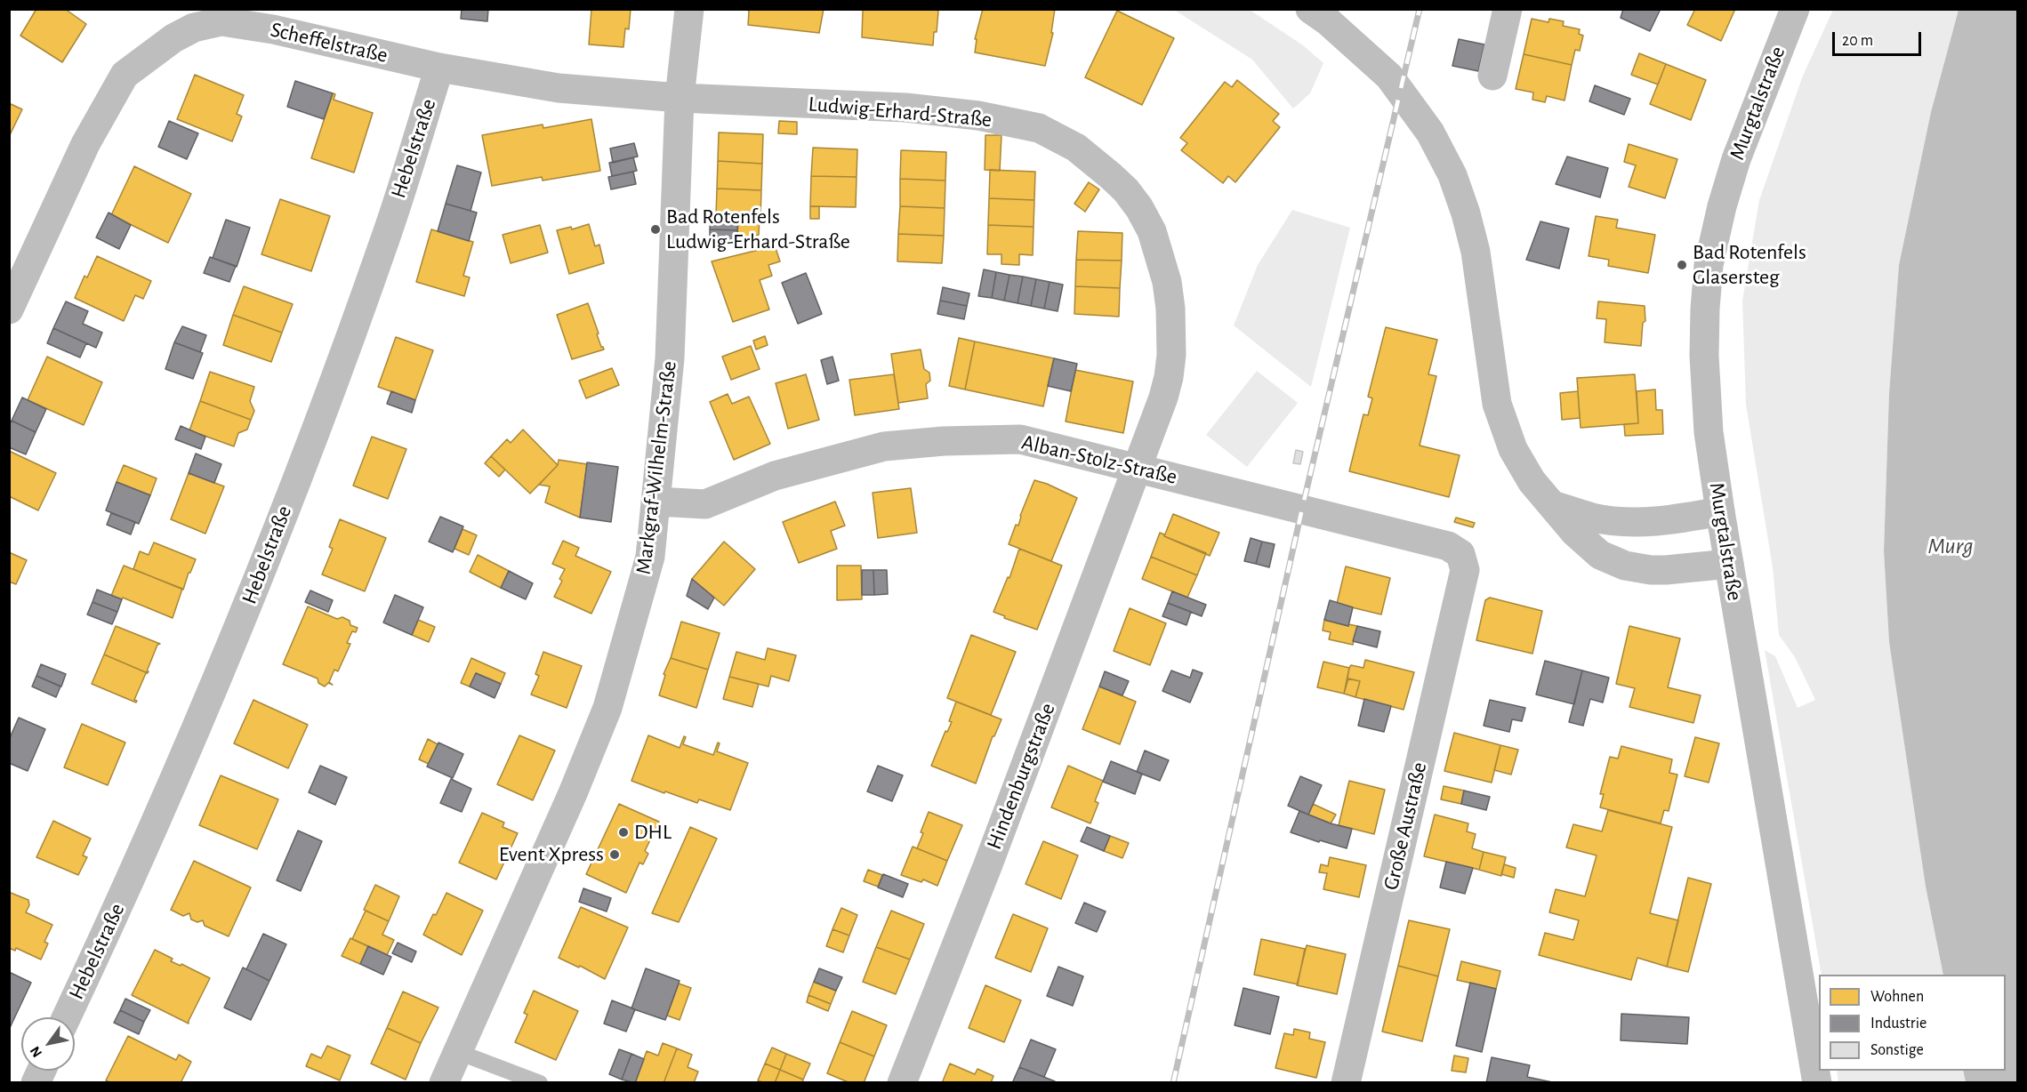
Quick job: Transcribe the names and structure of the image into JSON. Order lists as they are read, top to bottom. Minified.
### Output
{"streets":{"street":["Scheffelstraße","Murgtalstraße","Ludwig-Erhard-Straße","Hebelstraße","Alban-Stolz-Straße","Markgraf-Wilhelm-Straße","Hindenburgstraße","Große Austraße"]},"crossings":[["Scheffelstraße","Ludwig-Erhard-Straße"],["Scheffelstraße","Hebelstraße"],["Scheffelstraße","Markgraf-Wilhelm-Straße"],["Ludwig-Erhard-Straße","Alban-Stolz-Straße"],["Ludwig-Erhard-Straße","Markgraf-Wilhelm-Straße"],["Ludwig-Erhard-Straße","Hindenburgstraße"],["Alban-Stolz-Straße","Markgraf-Wilhelm-Straße"],["Alban-Stolz-Straße","Hindenburgstraße"],["Alban-Stolz-Straße","Große Austraße"]],"water":["Murg"],"places":["Bad Rotenfels Ludwig-Erhard-Straße","Bad Rotenfels Glasersteg","DHL","Event Xpress"],"legend":["Wohnen","Industrie","Sonstige"],"scale_bar":"20 m","north":"bottom left"}
